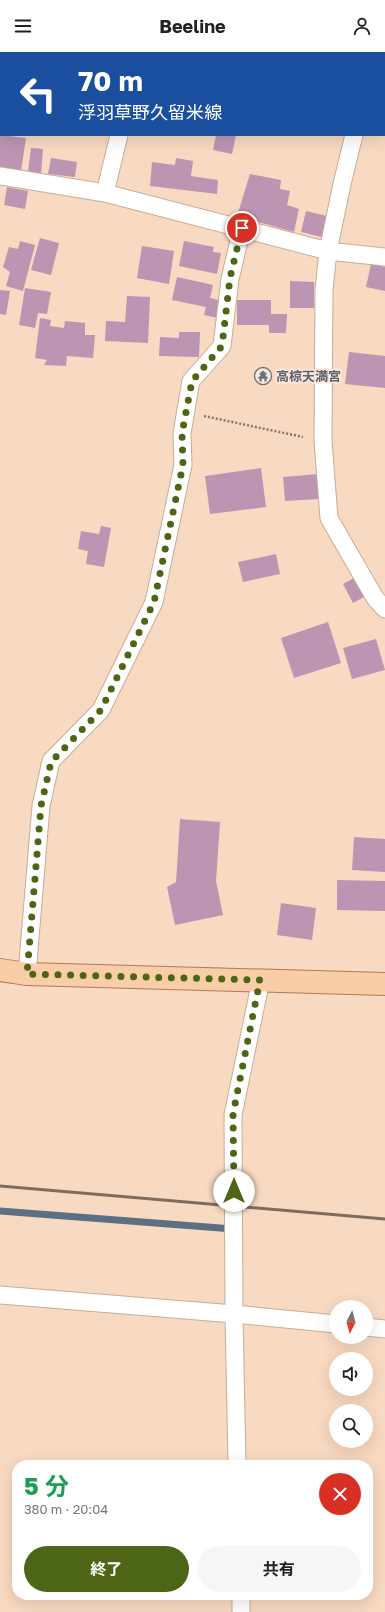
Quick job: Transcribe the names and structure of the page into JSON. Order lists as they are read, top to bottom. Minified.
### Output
{"places":{"temple":["高椋天満宮"]},"north":"bottom","page":{"header":"Beeline","turn":["70 m","浮羽草野久留米線"],"heading":["5 分","380 m · 20:04"],"buttons":["終了","共有"]}}
